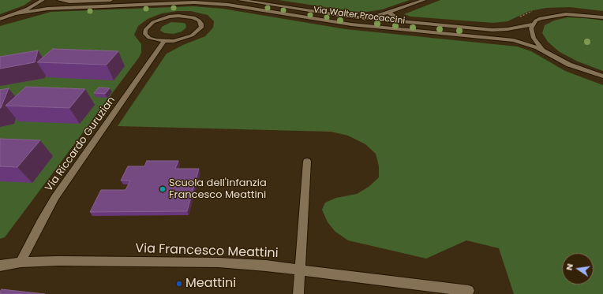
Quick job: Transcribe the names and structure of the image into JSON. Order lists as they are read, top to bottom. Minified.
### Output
{"streets":{"street":["Via Walter Procaccini","Via Riccardo Guruzian","Via Francesco Meattini"]},"crossings":[["Via Riccardo Guruzian","Via Francesco Meattini"]],"places":["Scuola dell'infanzia Francesco Meattini","Meattini"],"north":"left"}
